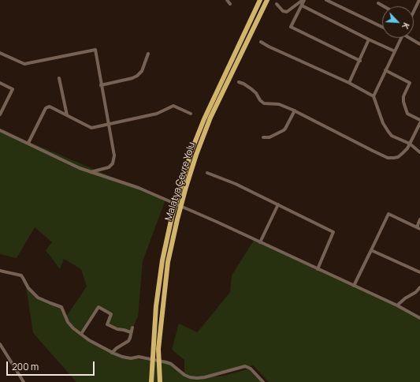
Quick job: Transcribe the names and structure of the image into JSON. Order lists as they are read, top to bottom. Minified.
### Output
{"streets":{"highway":["Malatya Çevre Yolu"]},"scale_bar":"200 m","north":"bottom right"}
